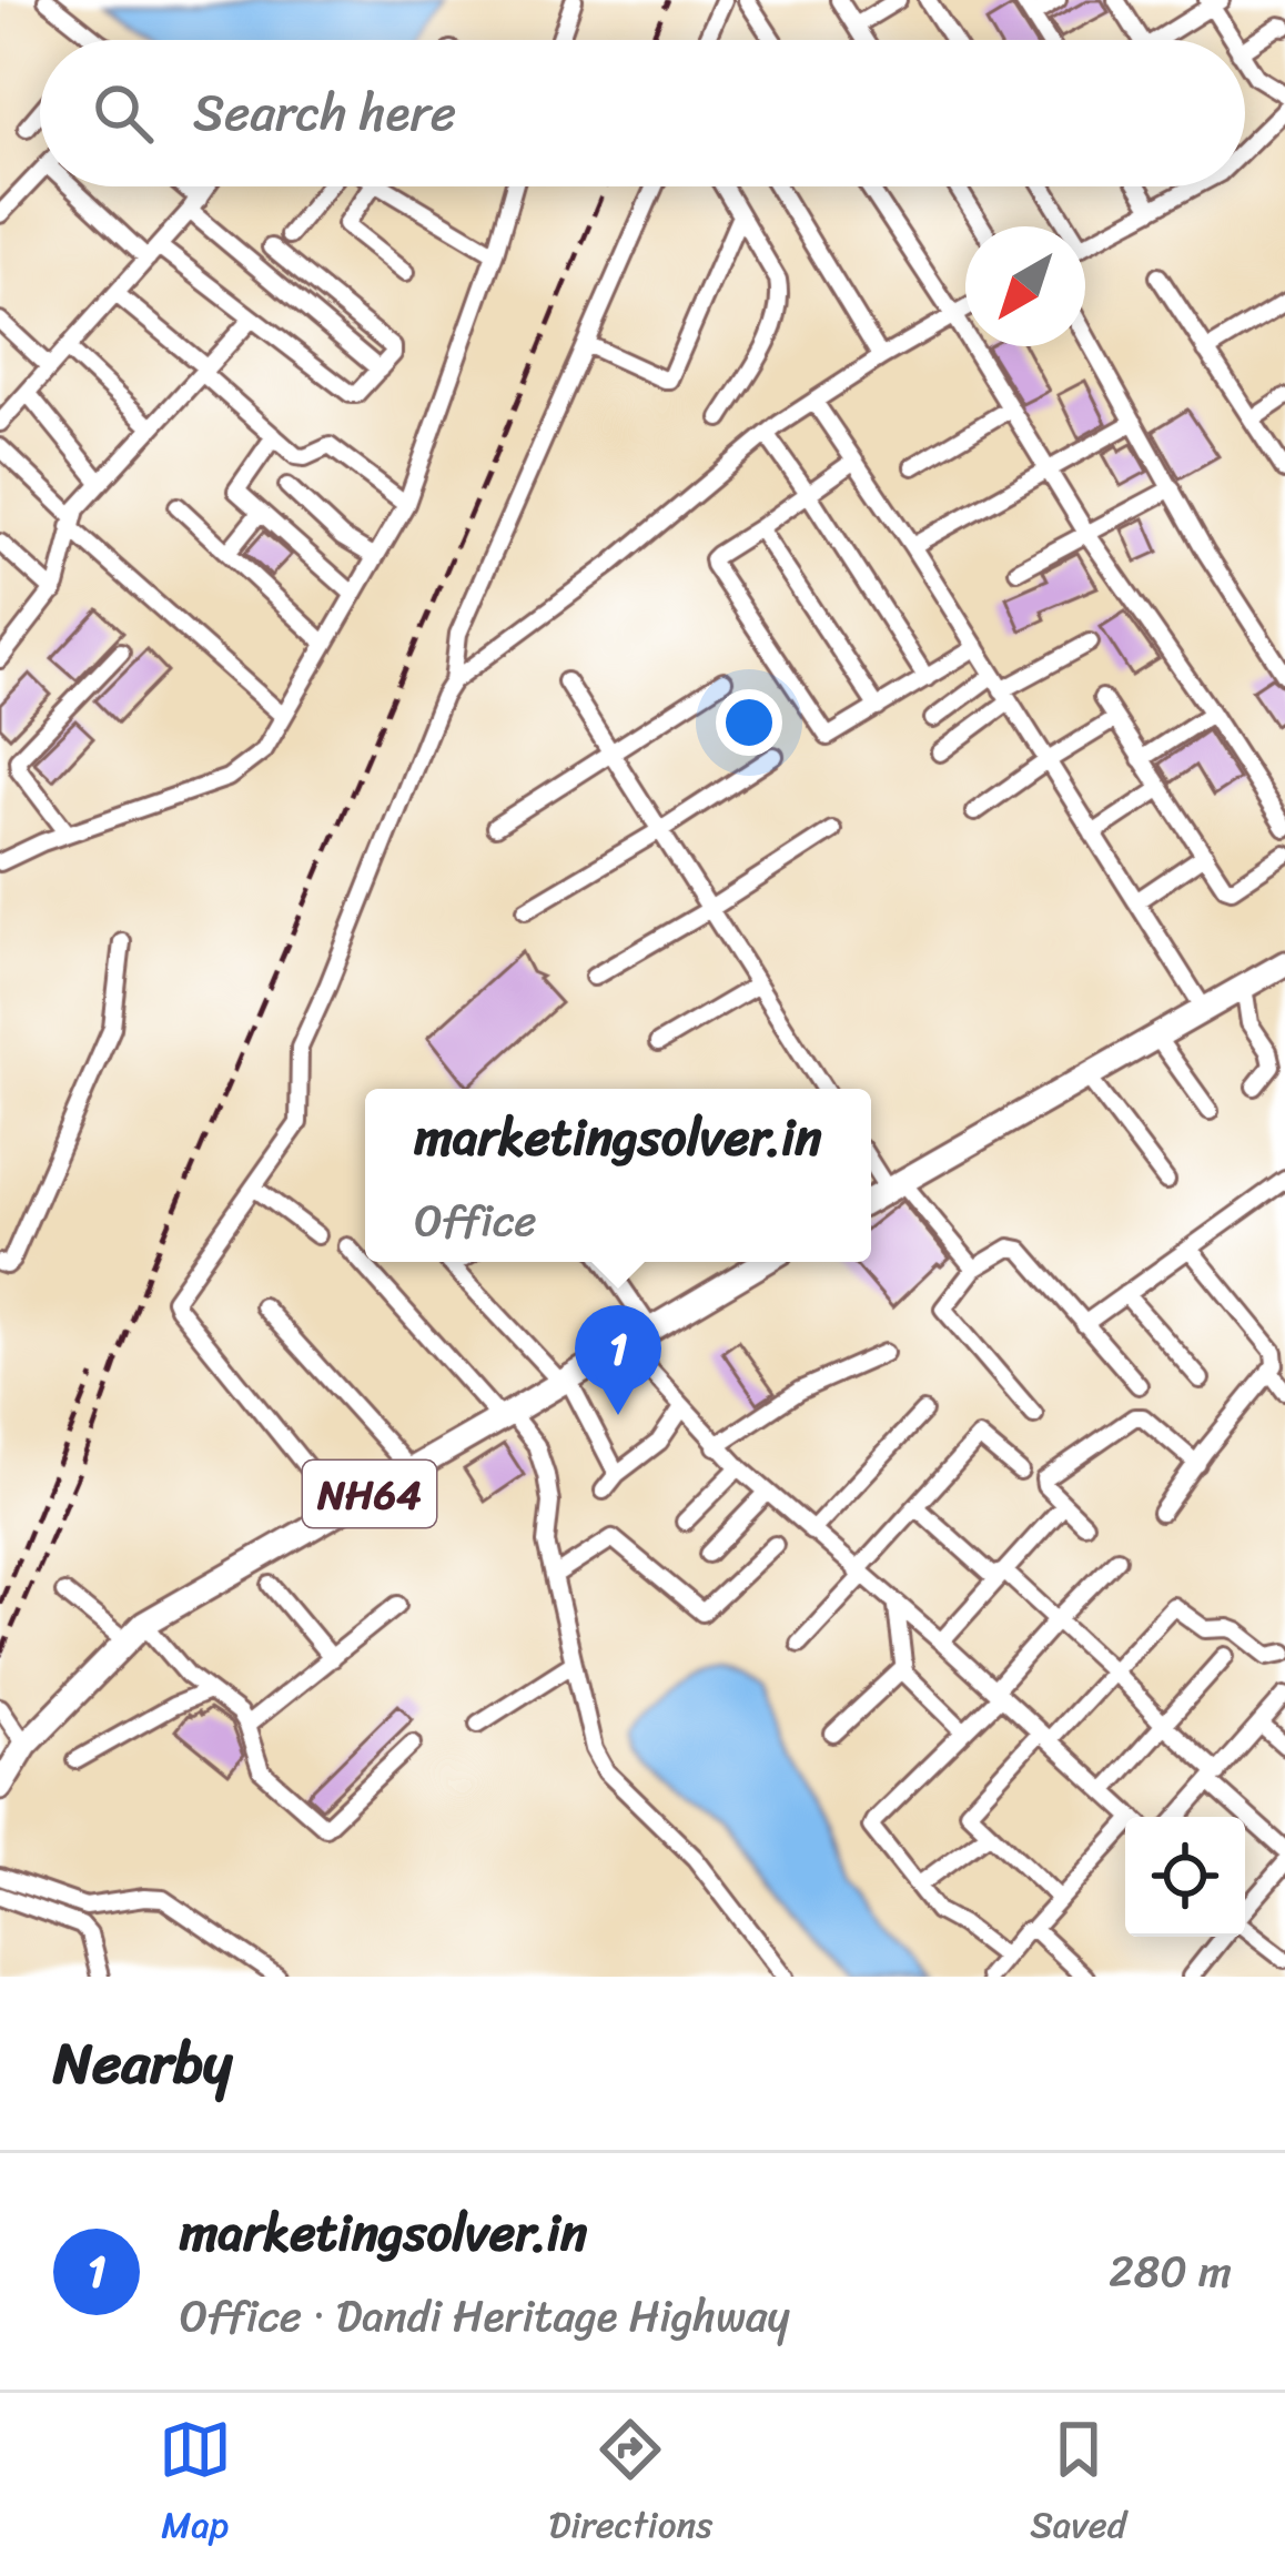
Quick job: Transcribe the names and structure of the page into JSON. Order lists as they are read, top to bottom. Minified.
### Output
{"streets":{"highway":["NH64"]},"north":"bottom left","page":{"search":"Search here","popup":["marketingsolver.in","Office"],"pins":"1","heading":"Nearby","list":[{"mark":"1","name":"marketingsolver.in","note":"Office · Dandi Heritage Highway","value":"280 m"}],"nav":["Map","Directions","Saved"]}}
